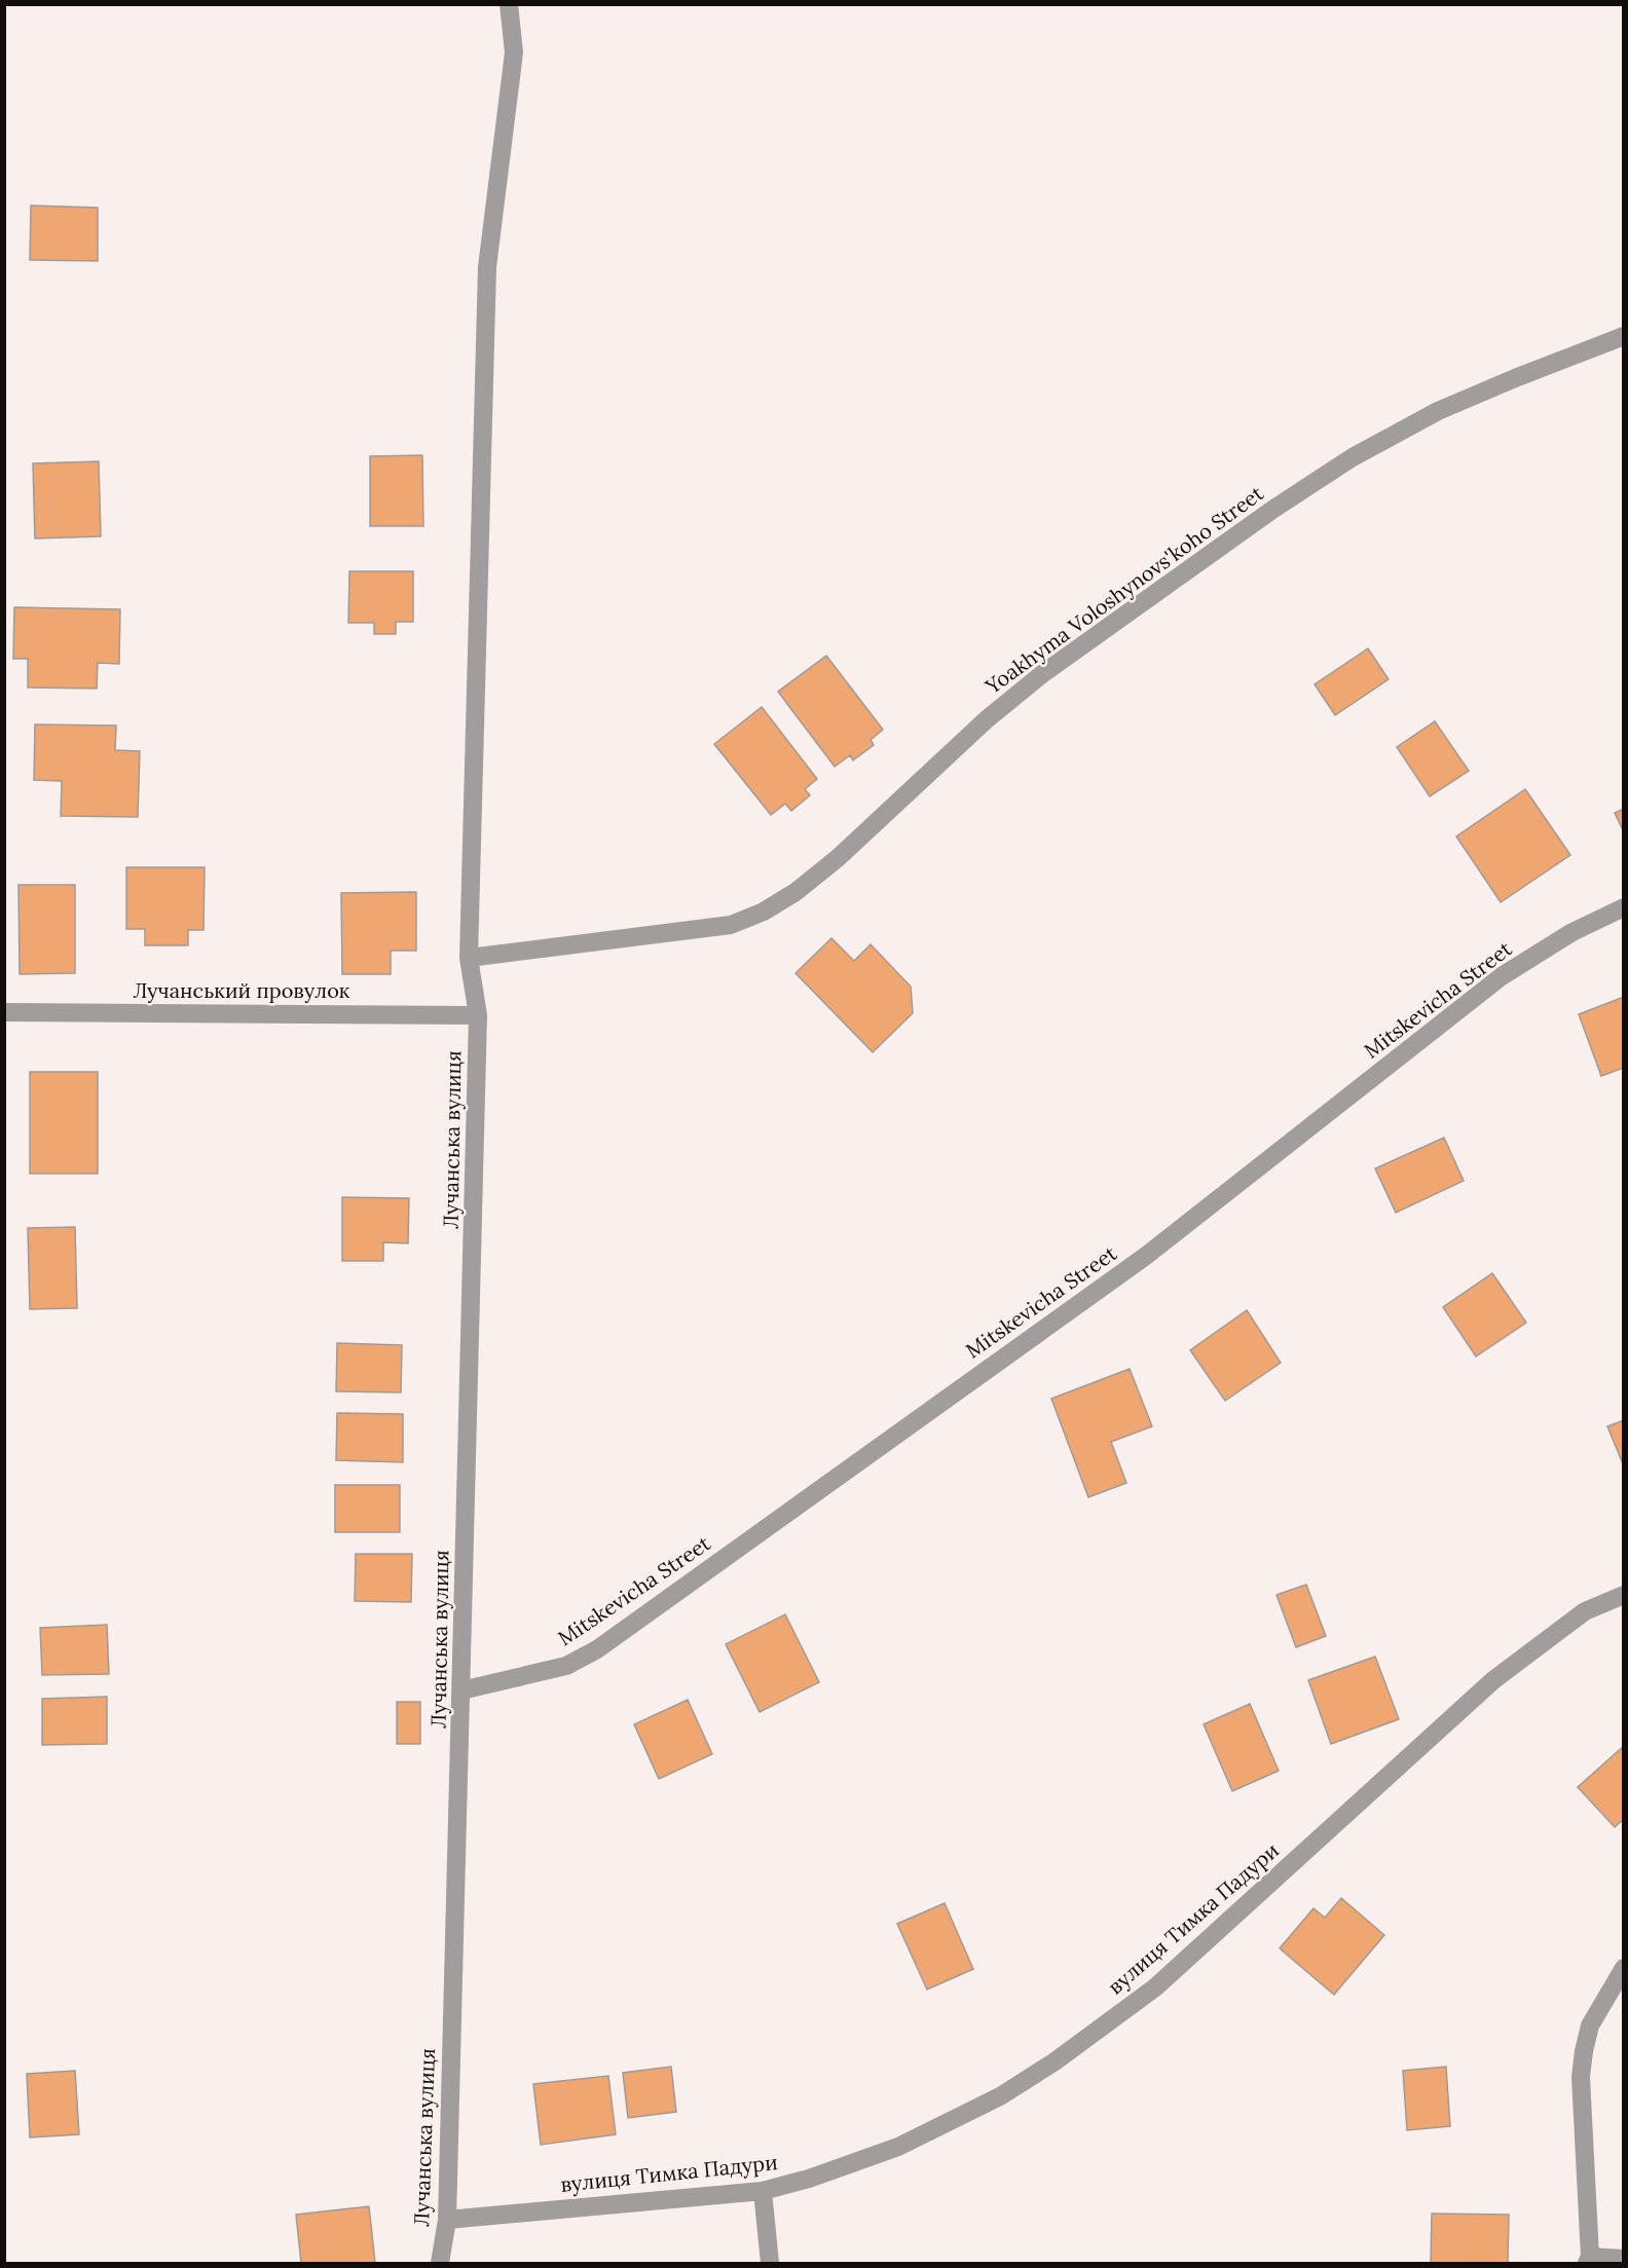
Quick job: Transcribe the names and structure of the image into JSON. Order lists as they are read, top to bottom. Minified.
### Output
{"streets":{"street":["Yoakhyma Voloshynovs'koho Street","Лучанський провулок","Mitskevicha Street","Лучанська вулиця","вулиця Тимка Падури"]},"crossings":[["Yoakhyma Voloshynovs'koho Street","Лучанська вулиця"],["Лучанський провулок","Лучанська вулиця"],["Mitskevicha Street","Лучанська вулиця"],["Лучанська вулиця","вулиця Тимка Падури"]]}
